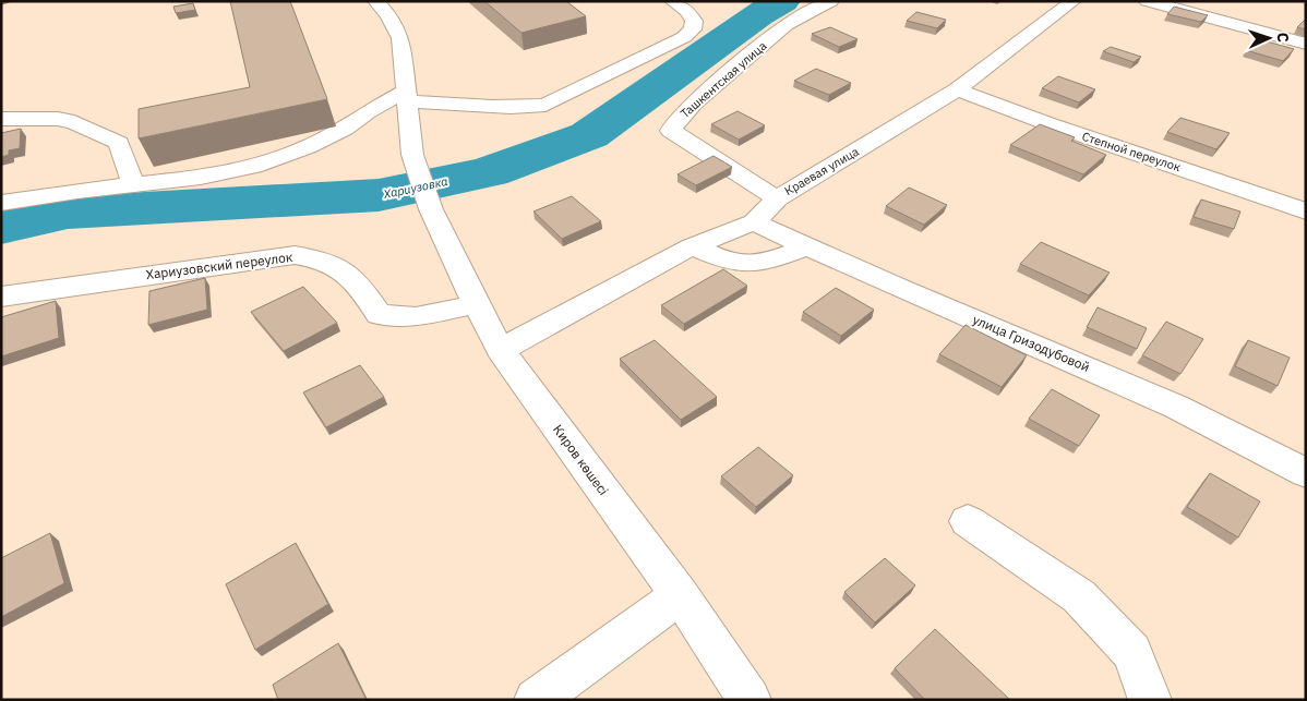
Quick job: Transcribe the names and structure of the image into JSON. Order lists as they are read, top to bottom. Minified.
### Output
{"streets":{"street":["Ташкентская улица","Степной переулок","Краевая улица","Хариузовский переулок","улица Гризодубовой","Киров көшесі"]},"crossings":[["Ташкентская улица","Краевая улица"],["Степной переулок","Краевая улица"],["Краевая улица","улица Гризодубовой"],["Краевая улица","Киров көшесі"],["Хариузовский переулок","Киров көшесі"]],"water":["Хариузовка"],"north":"right"}
